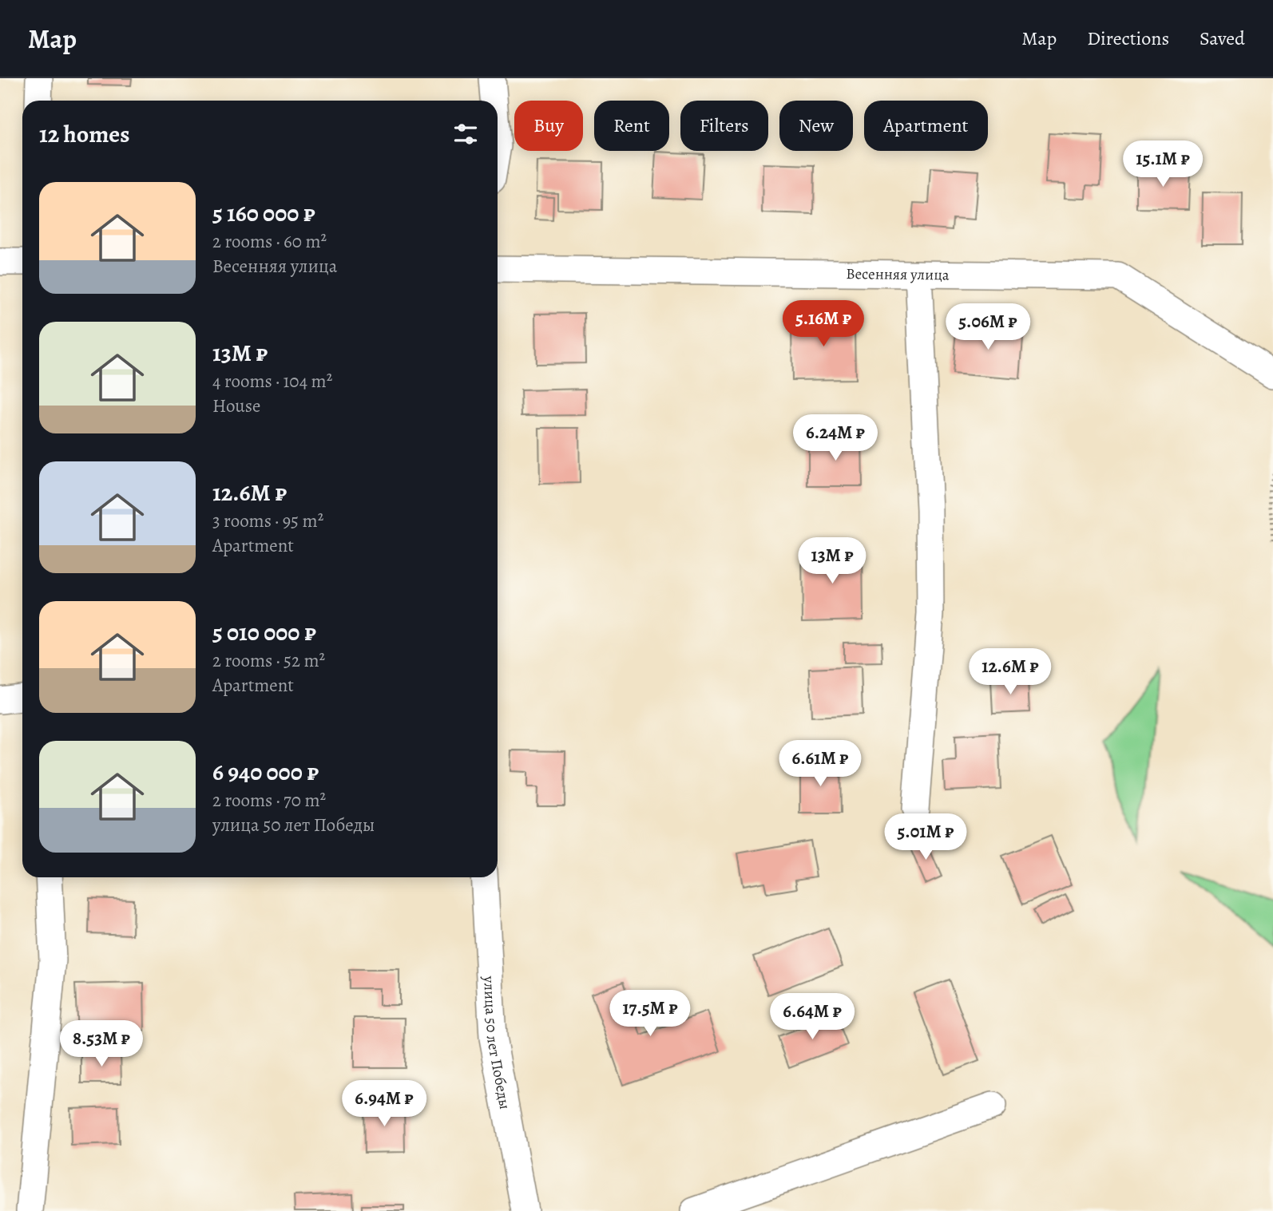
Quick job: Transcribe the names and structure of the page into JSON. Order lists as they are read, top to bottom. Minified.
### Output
{"streets":{"street":["Весенняя улица","улица 50 лет Победы"]},"page":{"header":"Map","nav":["Map","Directions","Saved"],"chip":["Buy","Rent","Filters","New","Apartment"],"heading":"12 homes","price":["15.1M ₽","5.16M ₽","5.06M ₽","6.24M ₽","13M ₽","12.6M ₽","6.61M ₽","5.01M ₽","17.5M ₽","6.64M ₽","8.53M ₽","6.94M ₽"],"list":[{"name":"5 160 000 ₽","note":"2 rooms · 60 m² · Весенняя улица"},{"name":"13M ₽","note":"4 rooms · 104 m² · House"},{"name":"12.6M ₽","note":"3 rooms · 95 m² · Apartment"},{"name":"5 010 000 ₽","note":"2 rooms · 52 m² · Apartment"},{"name":"6 940 000 ₽","note":"2 rooms · 70 m² · улица 50 лет Победы"}]}}
